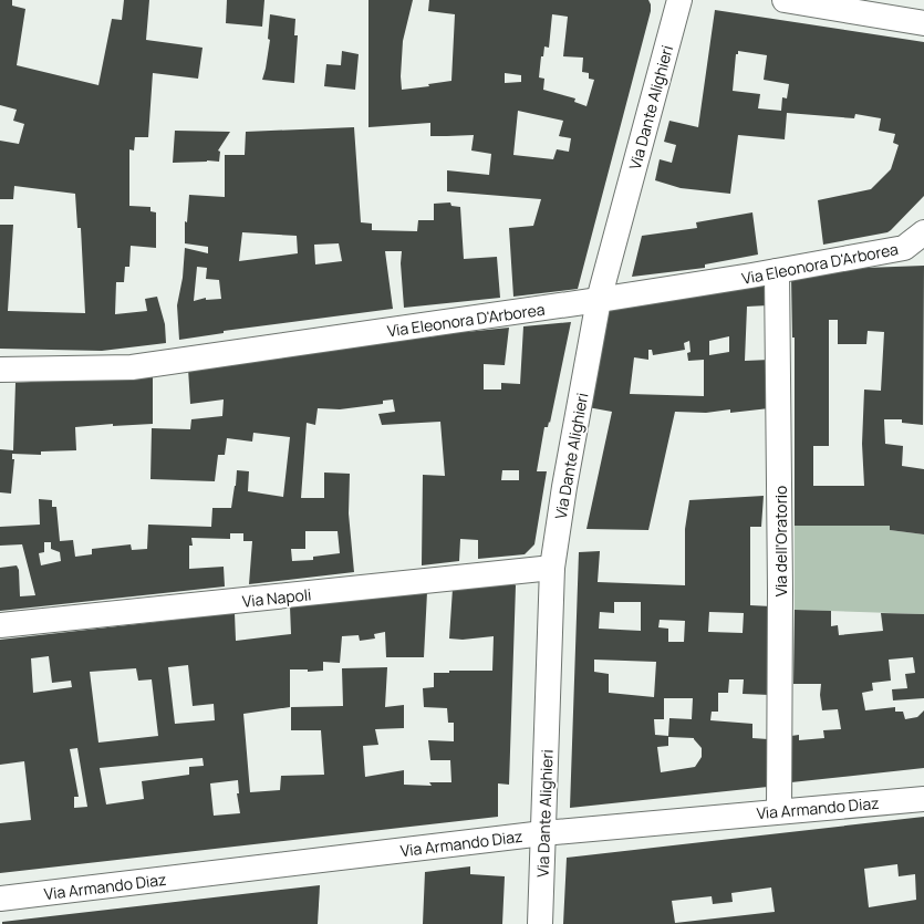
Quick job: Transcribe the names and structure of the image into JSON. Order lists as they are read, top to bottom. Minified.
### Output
{"streets":{"street":["Via Dante Alighieri","Via Eleonora D'Arborea","Via dell'Oratorio","Via Napoli","Via Armando Diaz"]},"crossings":[["Via Dante Alighieri","Via Eleonora D'Arborea"],["Via Dante Alighieri","Via Napoli"],["Via Dante Alighieri","Via Armando Diaz"],["Via Eleonora D'Arborea","Via dell'Oratorio"],["Via dell'Oratorio","Via Armando Diaz"]]}
